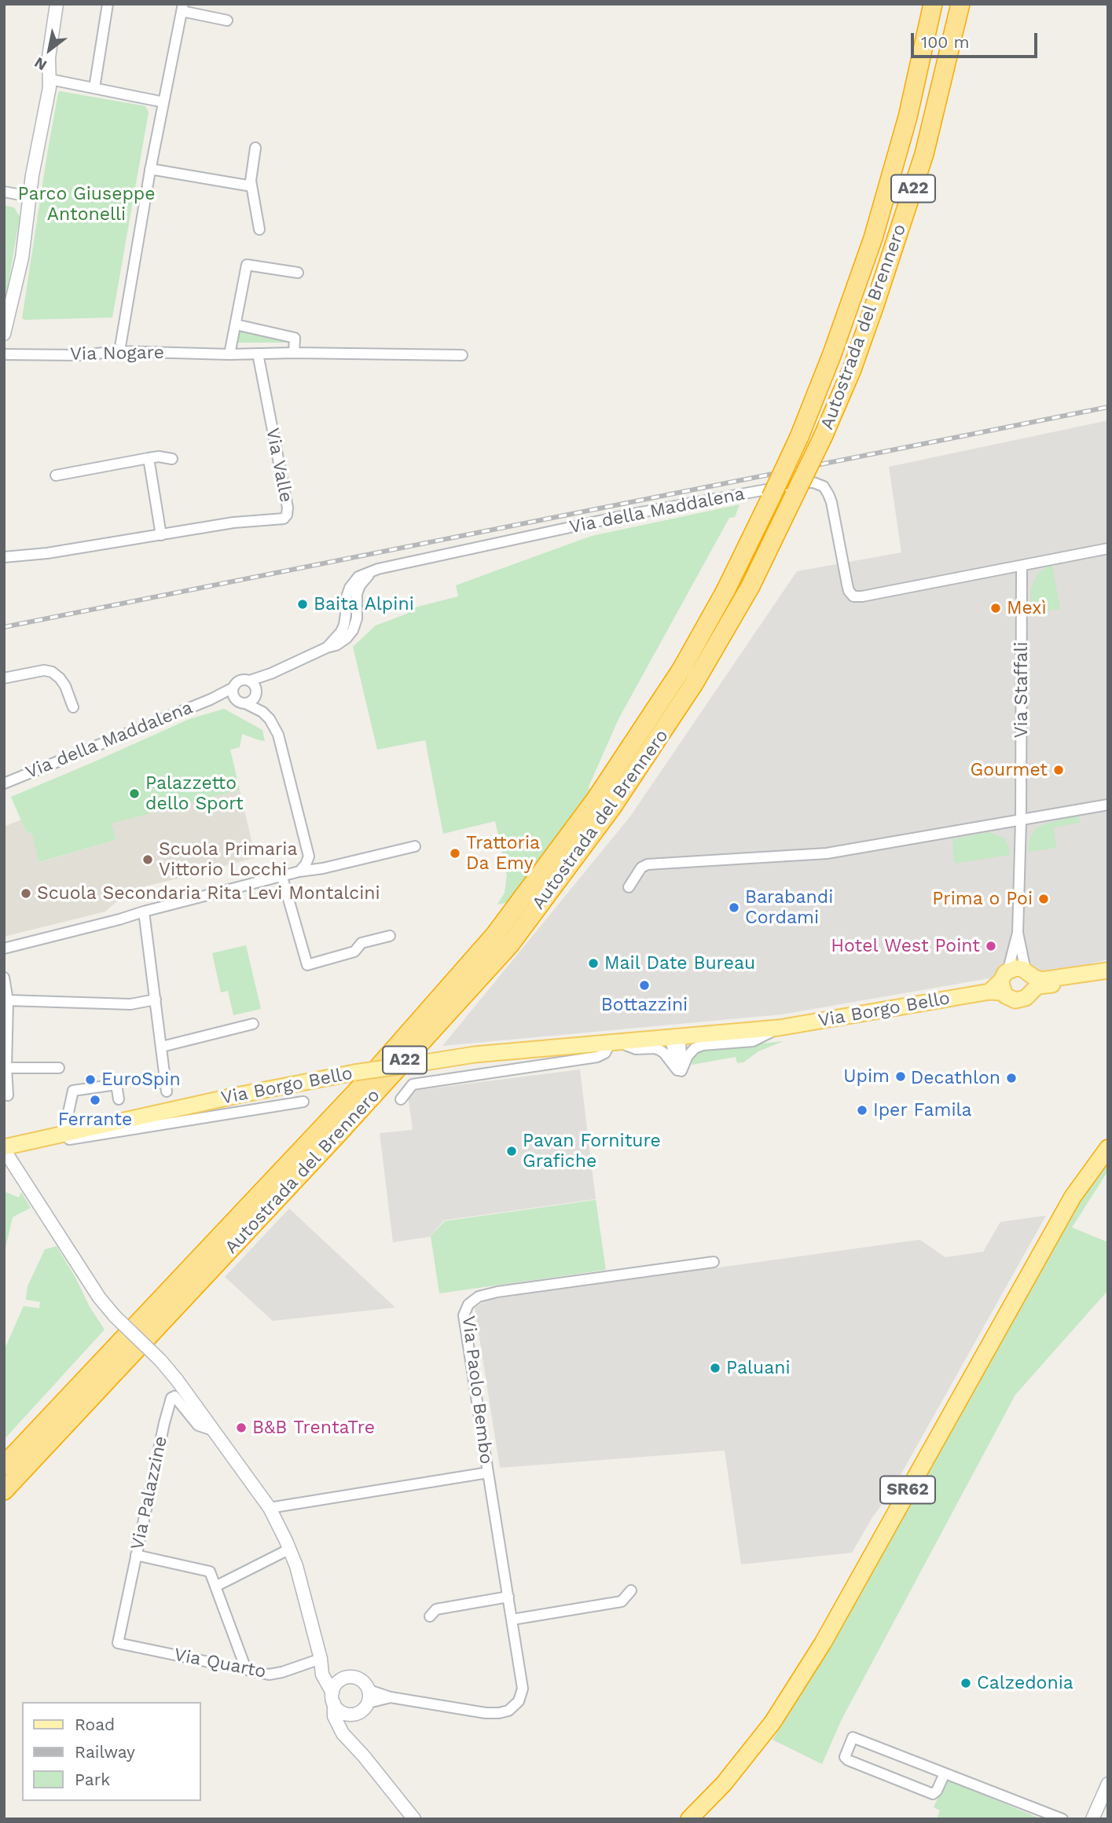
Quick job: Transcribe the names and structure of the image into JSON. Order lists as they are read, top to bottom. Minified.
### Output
{"streets":{"highway":["A22","Autostrada del Brennero","SR62"],"main road":["Via Borgo Bello"],"street":["Via Nogare","Via Valle","Via della Maddalena","Via Staffali","Via Paolo Bembo","Via Palazzine","Via Quarto"]},"crossings":[["Via Nogare","Via Valle"],["Via della Maddalena","Via Staffali"],["Via Staffali","Via Borgo Bello"],["Via Palazzine","Via Quarto"]],"parks":["Parco Giuseppe Antonelli"],"places":["Baita Alpini","Mexì","Gourmet","Palazzetto dello Sport","Trattoria Da Emy","Scuola Primaria Vittorio Locchi","Scuola Secondaria Rita Levi Montalcini","Prima o Poi","Barabandi Cordami","Hotel West Point","Mail Date Bureau","Bottazzini","Upim","Decathlon","EuroSpin","Ferrante","Iper Famila","Pavan Forniture Grafiche","Paluani","B&B TrentaTre","Calzedonia"],"legend":["Road","Railway","Park"],"scale_bar":"100 m","north":"bottom left"}
